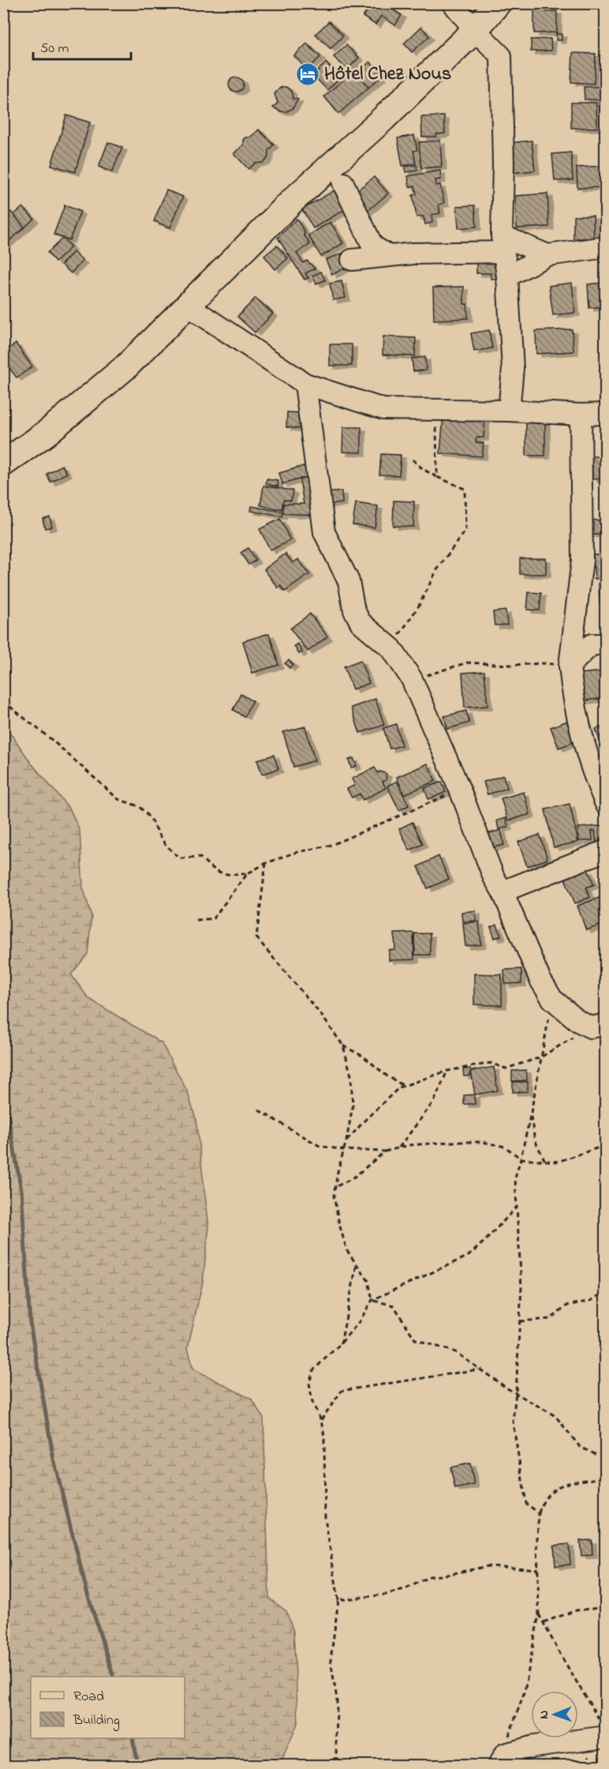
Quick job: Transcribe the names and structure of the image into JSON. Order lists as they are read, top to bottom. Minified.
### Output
{"places":{"hotel":["Hôtel Chez Nous"]},"legend":["Road","Building"],"scale_bar":"50 m","north":"left"}
